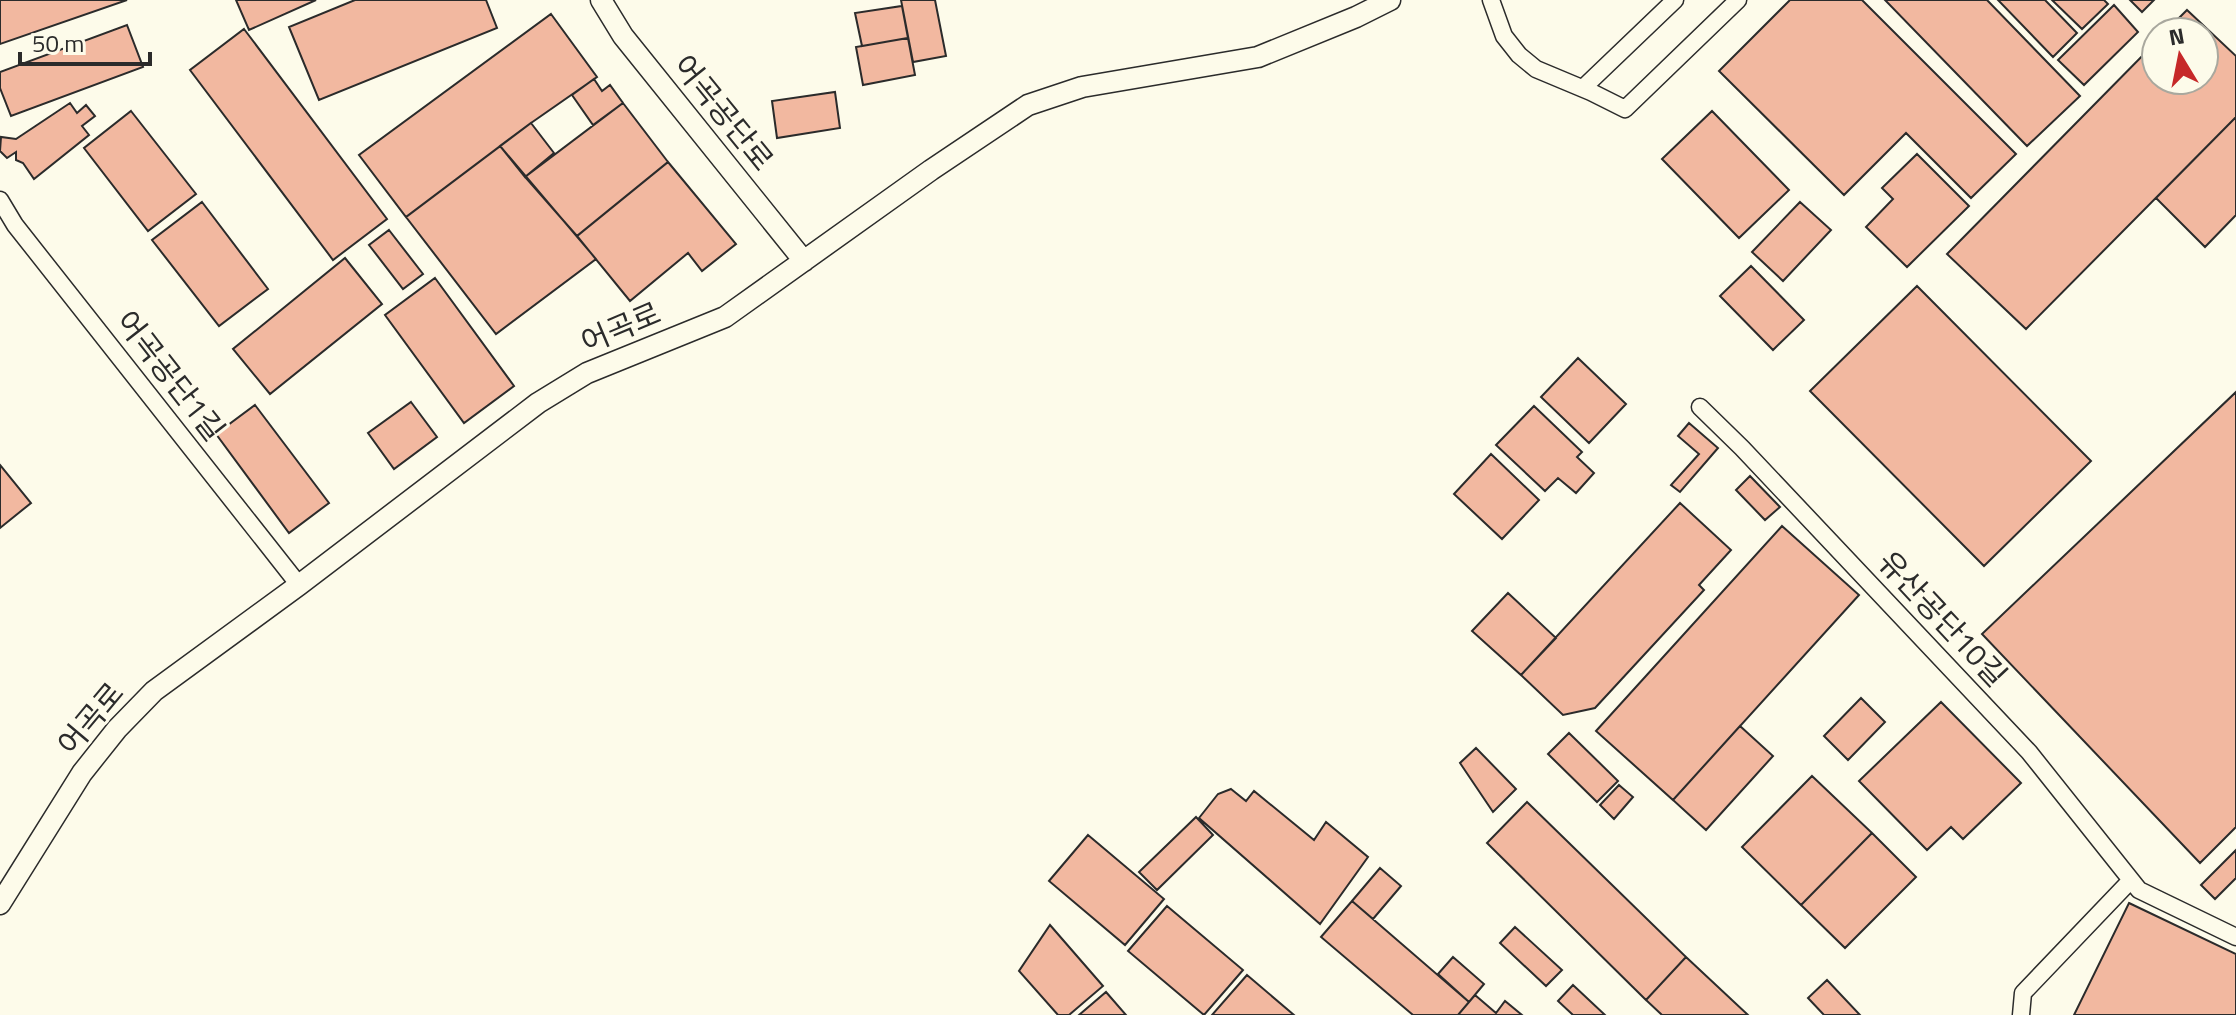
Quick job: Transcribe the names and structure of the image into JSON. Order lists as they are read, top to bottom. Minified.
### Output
{"streets":{"street":["어곡공단로","어곡로","어곡공단1길","유산공단10길"]},"crossings":[["어곡공단로","어곡로"],["어곡로","어곡공단1길"]],"scale_bar":"50 m","north":"top"}
